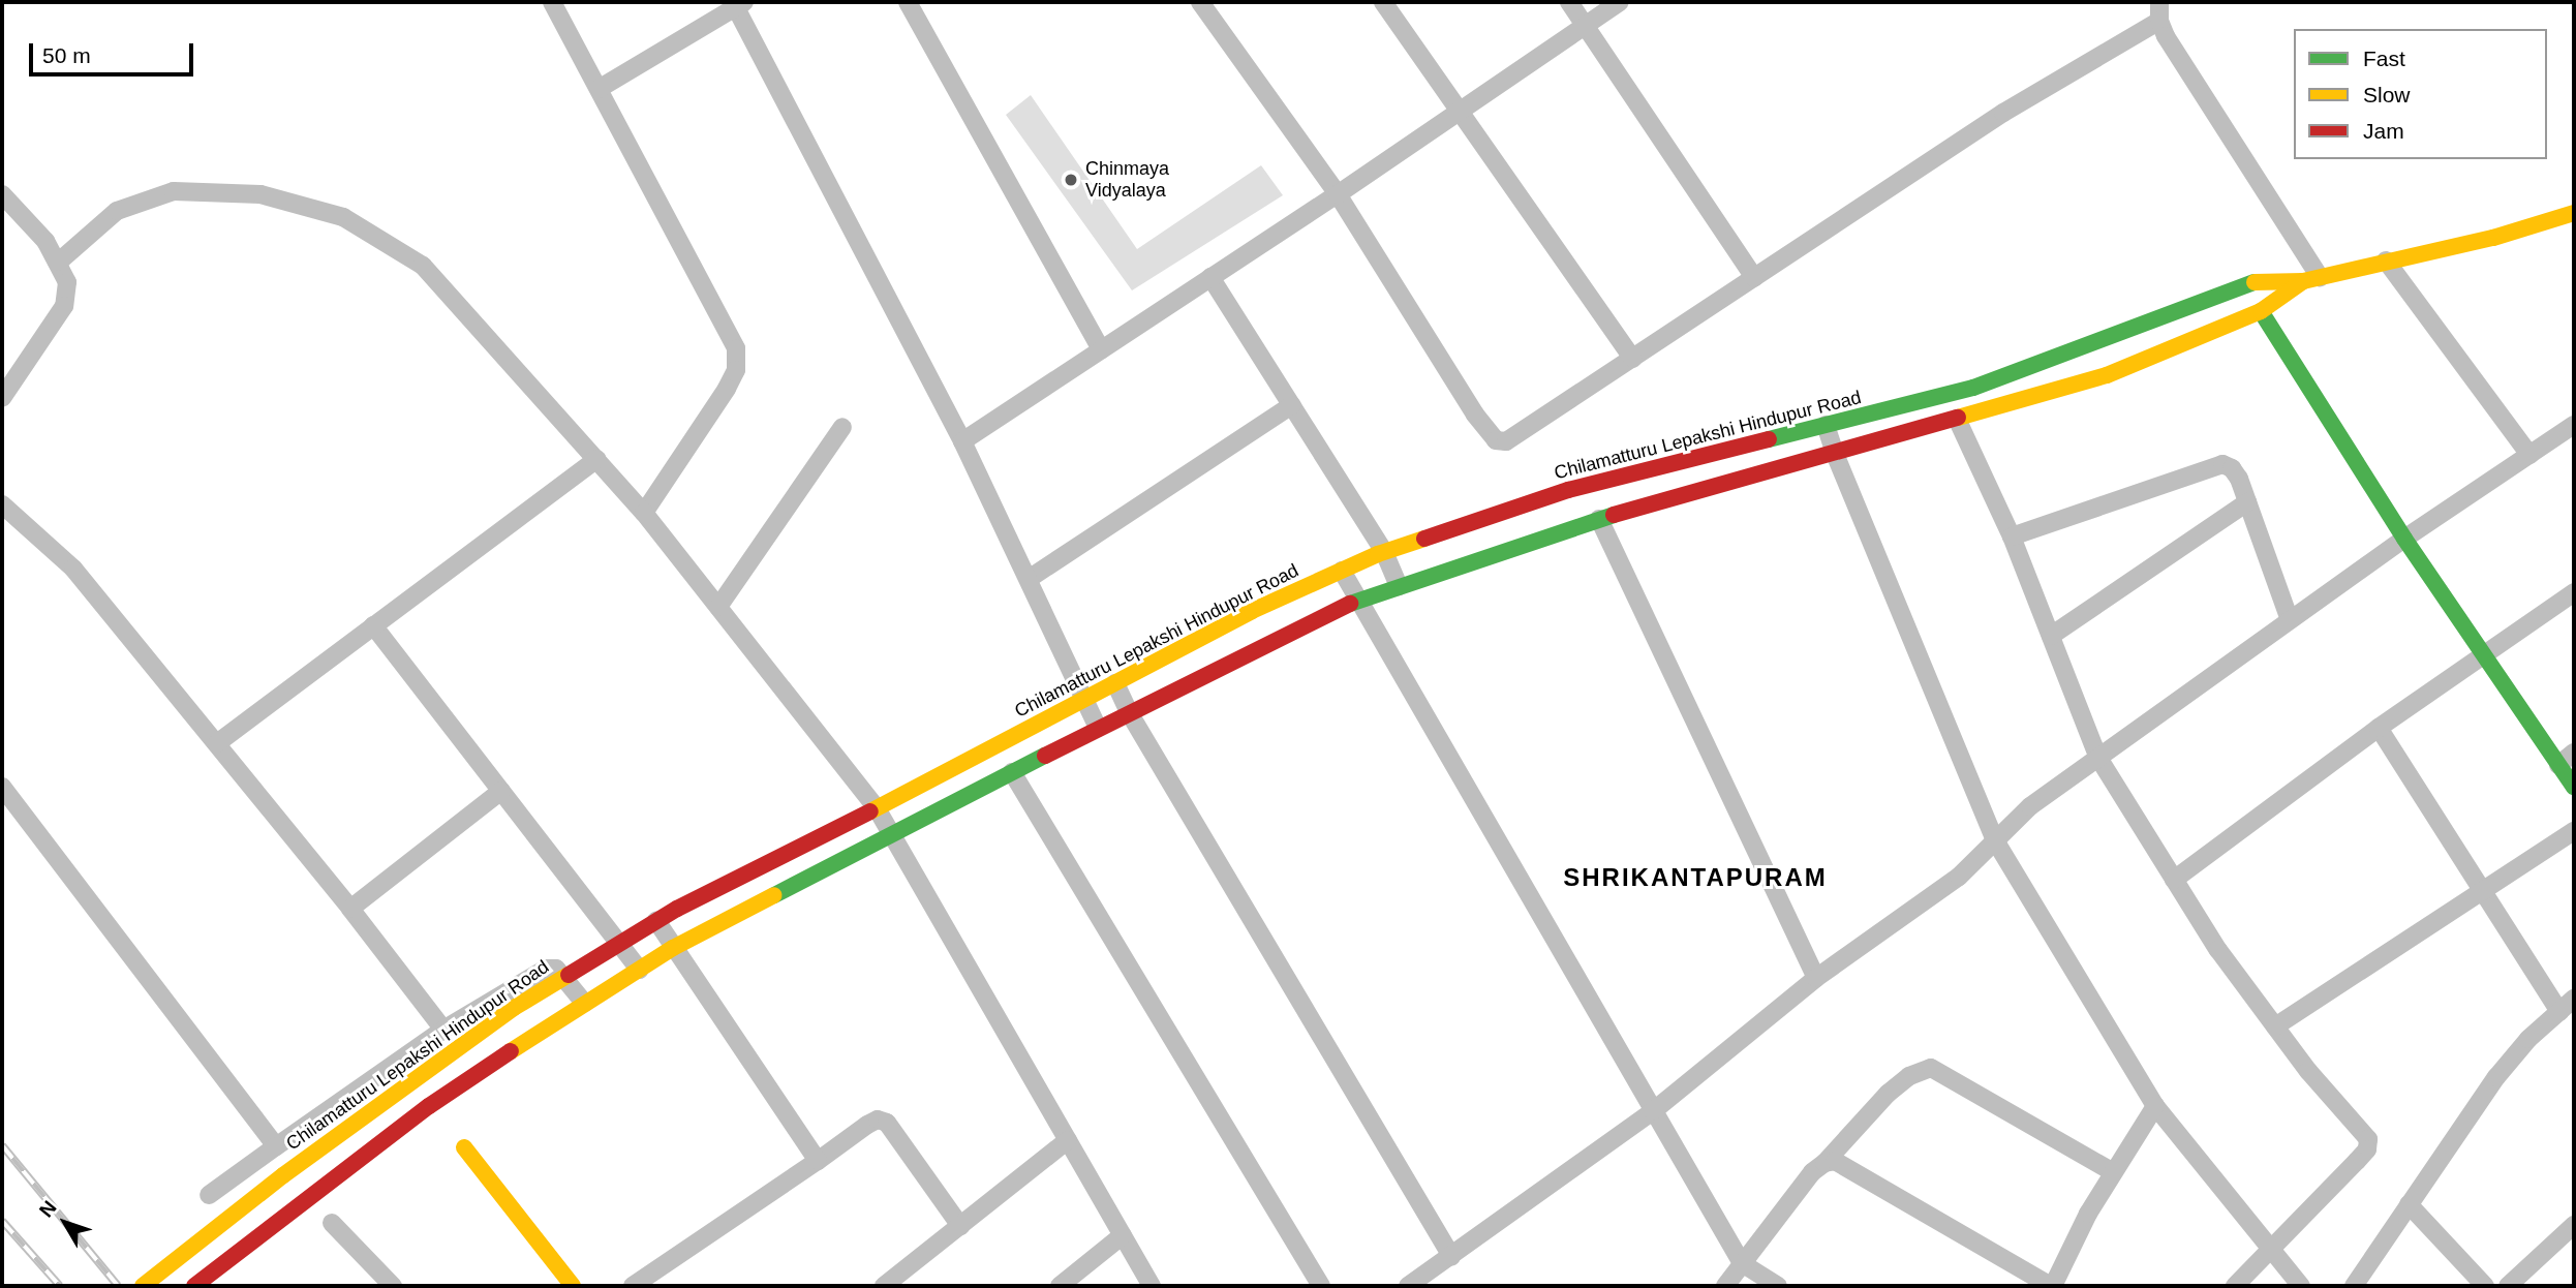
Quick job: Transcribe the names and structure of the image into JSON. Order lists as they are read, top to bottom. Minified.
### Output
{"streets":{"street":["Chilamatturu Lepakshi Hindupur Road"]},"districts":["SHRIKANTAPURAM"],"places":["Chinmaya Vidyalaya"],"legend":["Fast","Slow","Jam"],"scale_bar":"50 m","north":"top left"}
